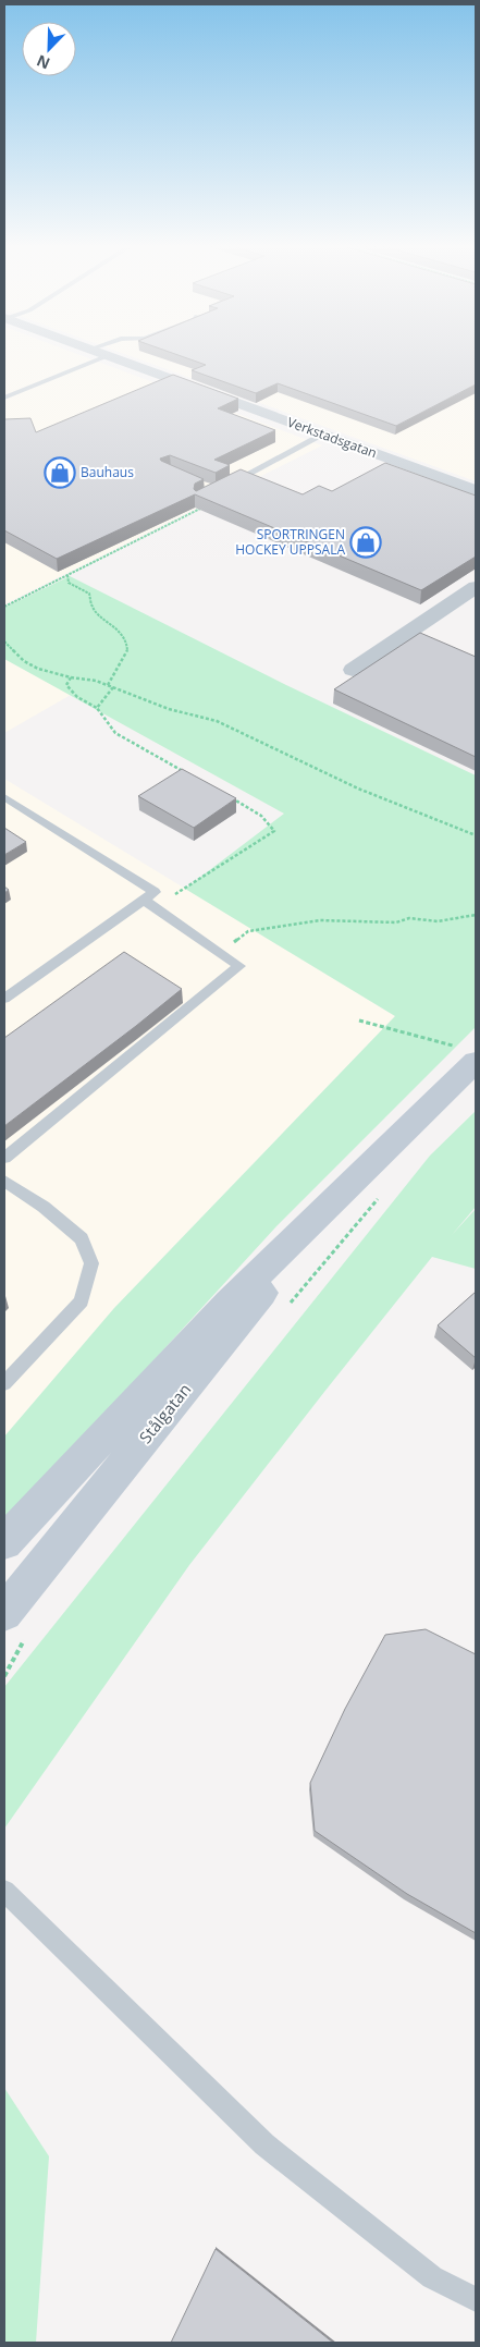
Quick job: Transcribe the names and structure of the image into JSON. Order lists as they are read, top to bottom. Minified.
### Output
{"streets":{"main road":["Stålgatan"],"street":["Verkstadsgatan"]},"places":{"shop":["Bauhaus","SPORTRINGEN HOCKEY UPPSALA"]},"north":"bottom left"}
